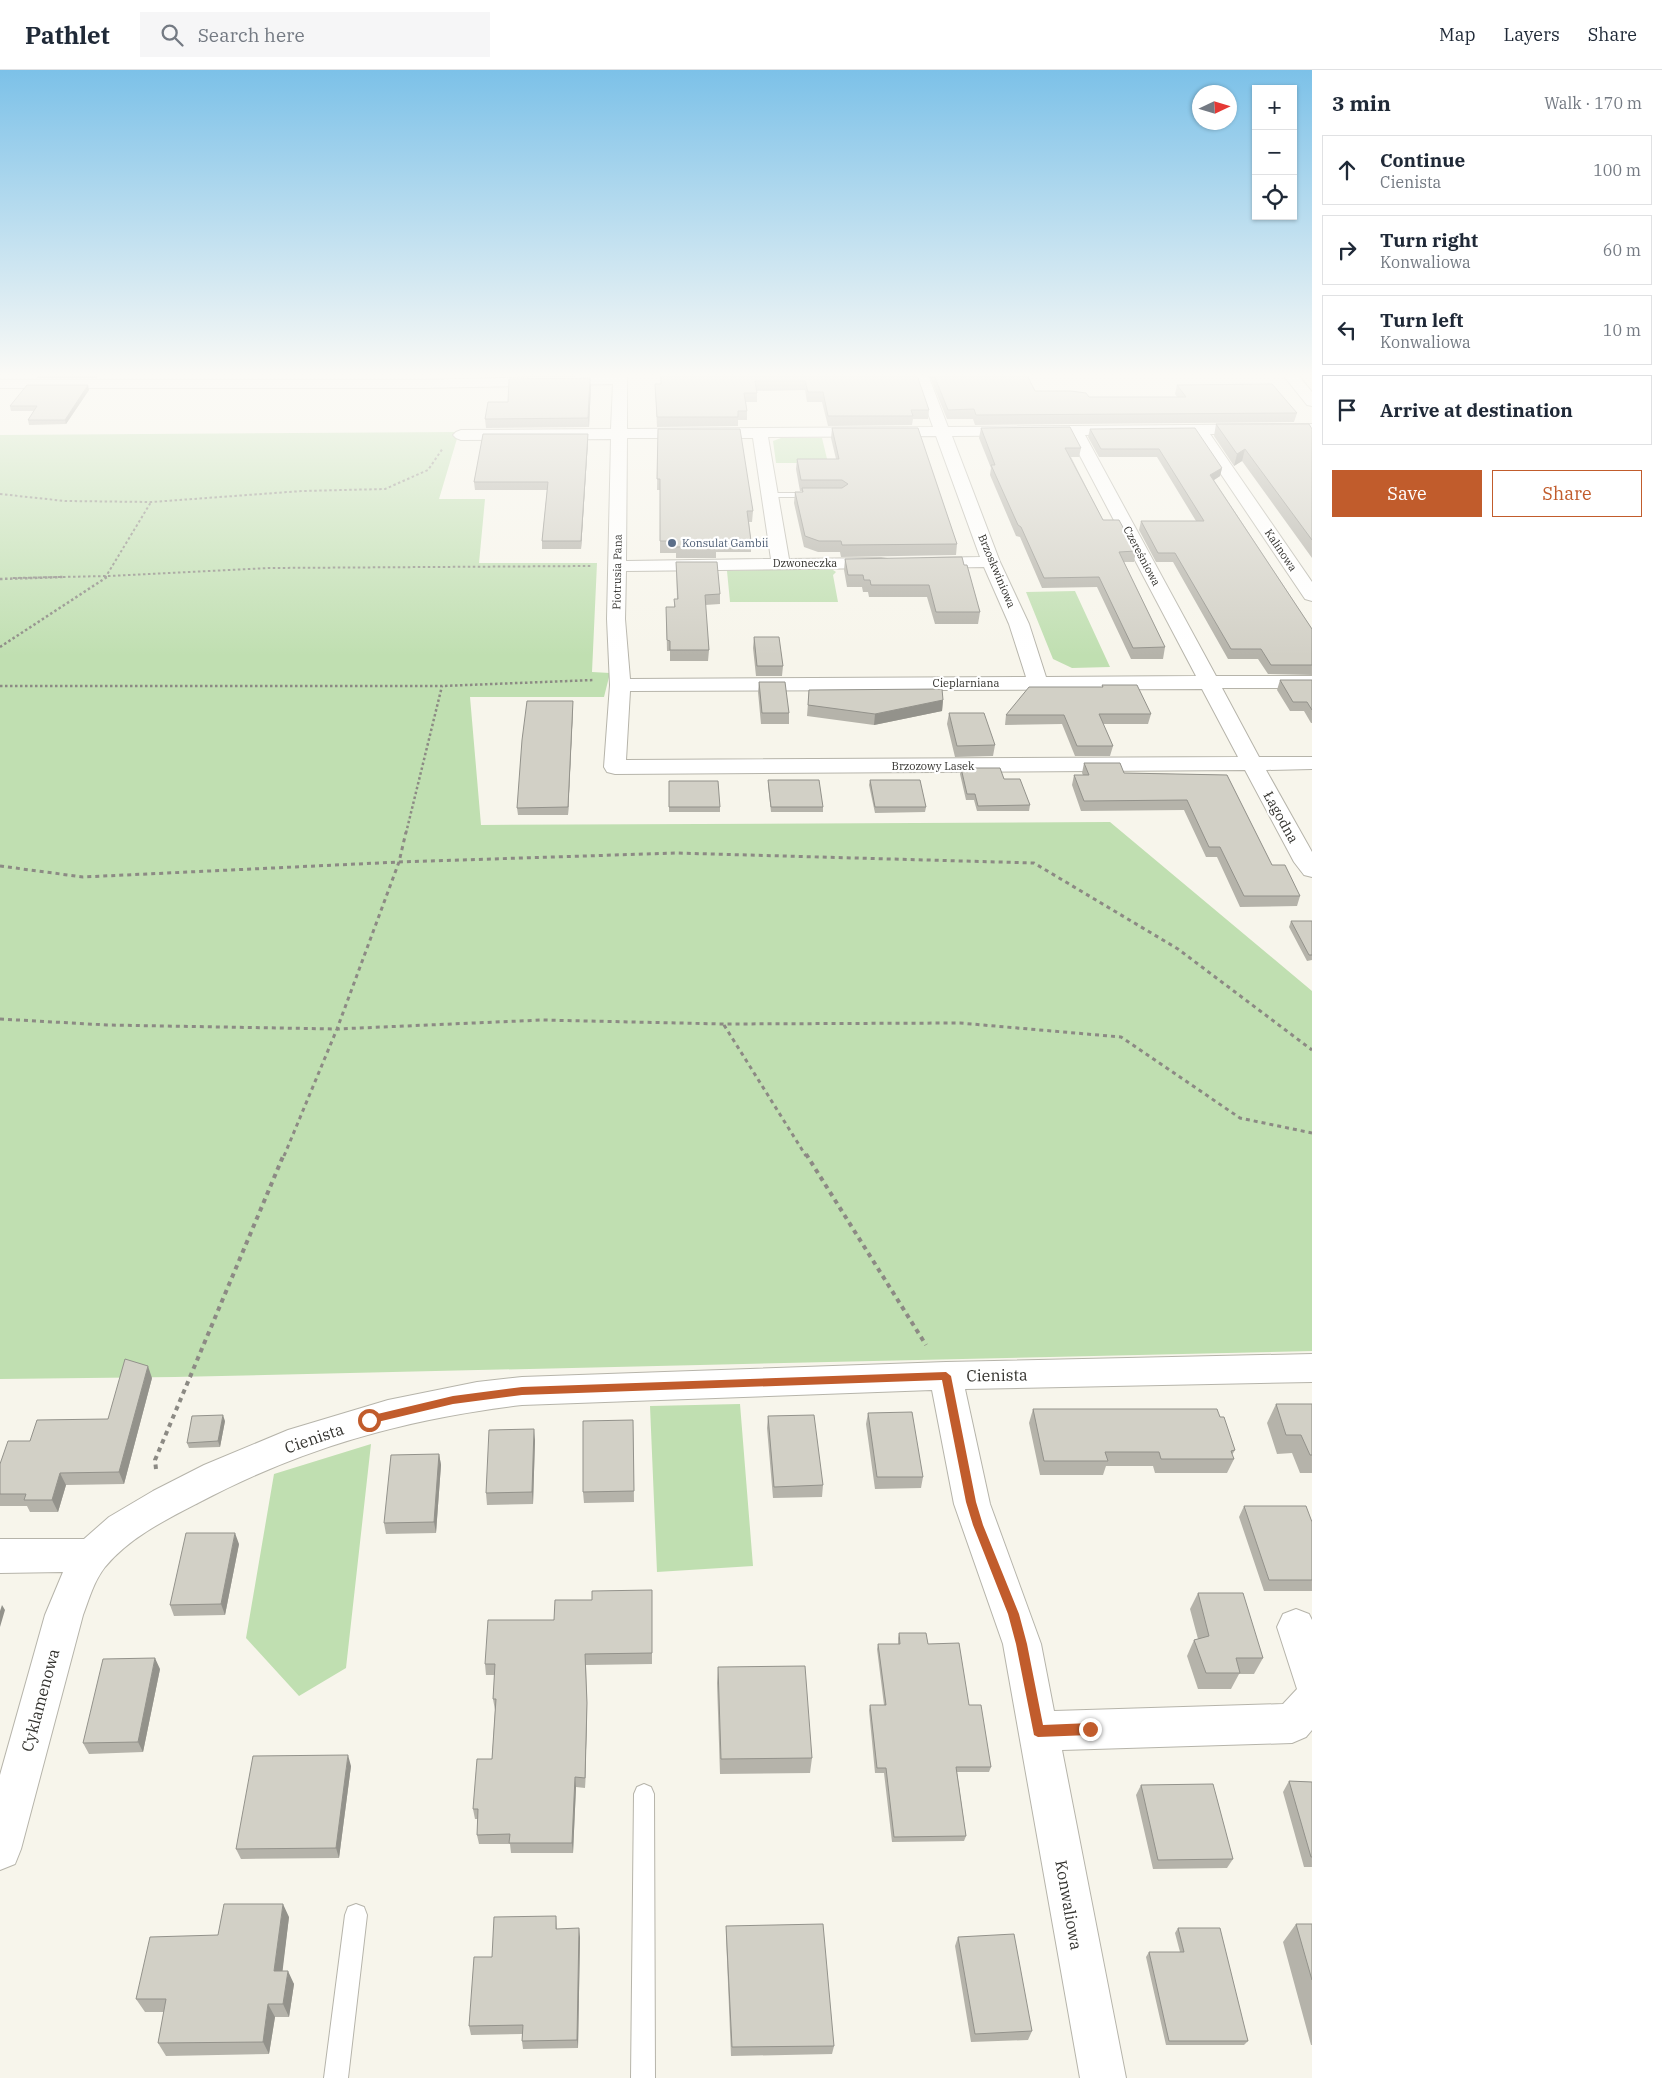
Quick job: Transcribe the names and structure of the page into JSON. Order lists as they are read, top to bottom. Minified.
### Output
{"streets":{"street":["Kalinowa","Czereśniowa","Dzwoneczka","Brzoskwiniowa","Piotrusia Pana","Cieplarniana","Brzozowy Lasek","Łagodna","Cienista","Cyklamenowa","Konwaliowa"]},"crossings":[["Czereśniowa","Cieplarniana"],["Czereśniowa","Łagodna"],["Dzwoneczka","Brzoskwiniowa"],["Dzwoneczka","Piotrusia Pana"],["Brzoskwiniowa","Cieplarniana"],["Piotrusia Pana","Cieplarniana"],["Piotrusia Pana","Brzozowy Lasek"],["Cieplarniana","Łagodna"],["Brzozowy Lasek","Łagodna"],["Cienista","Cyklamenowa"],["Cienista","Konwaliowa"]],"places":["Konsulat Gambii"],"north":"right","page":{"header":"Pathlet","search":"Search here","nav":["Map","Layers","Share"],"heading":["3 min","Walk · 170 m"],"map_buttons":["+","−"],"list":[["Continue","Cienista","100 m"],["Turn right","Konwaliowa","60 m"],["Turn left","Konwaliowa","10 m"],"Arrive at destination"],"buttons":["Save","Share"]}}
